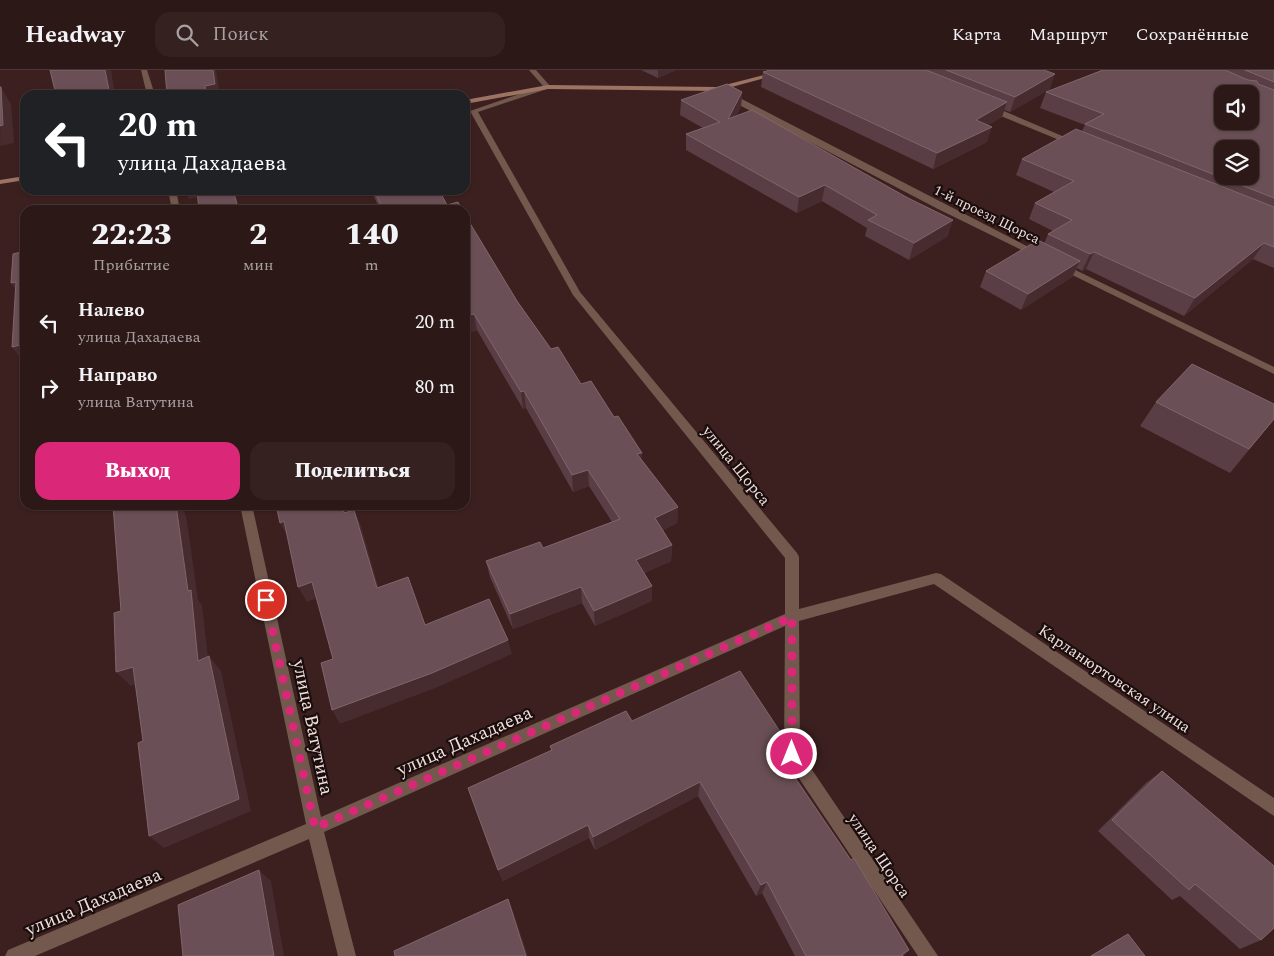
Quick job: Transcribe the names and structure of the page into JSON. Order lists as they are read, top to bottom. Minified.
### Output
{"streets":{"street":["1-й проезд Щорса","улица Щорса","Карланюртовская улица","улица Ватутина","улица Дахадаева"]},"crossings":[["улица Щорса","улица Дахадаева"],["Карланюртовская улица","улица Дахадаева"],["улица Ватутина","улица Дахадаева"]],"page":{"header":"Headway","search":"Поиск","nav":["Карта","Маршрут","Сохранённые"],"turn":["20 m","улица Дахадаева"],"eta":["22:23","Прибытие","2","мин","140","m"],"list":[{"name":"Налево","note":"улица Дахадаева","value":"20 m"},{"name":"Направо","note":"улица Ватутина","value":"80 m"}],"buttons":["Выход","Поделиться"]}}
